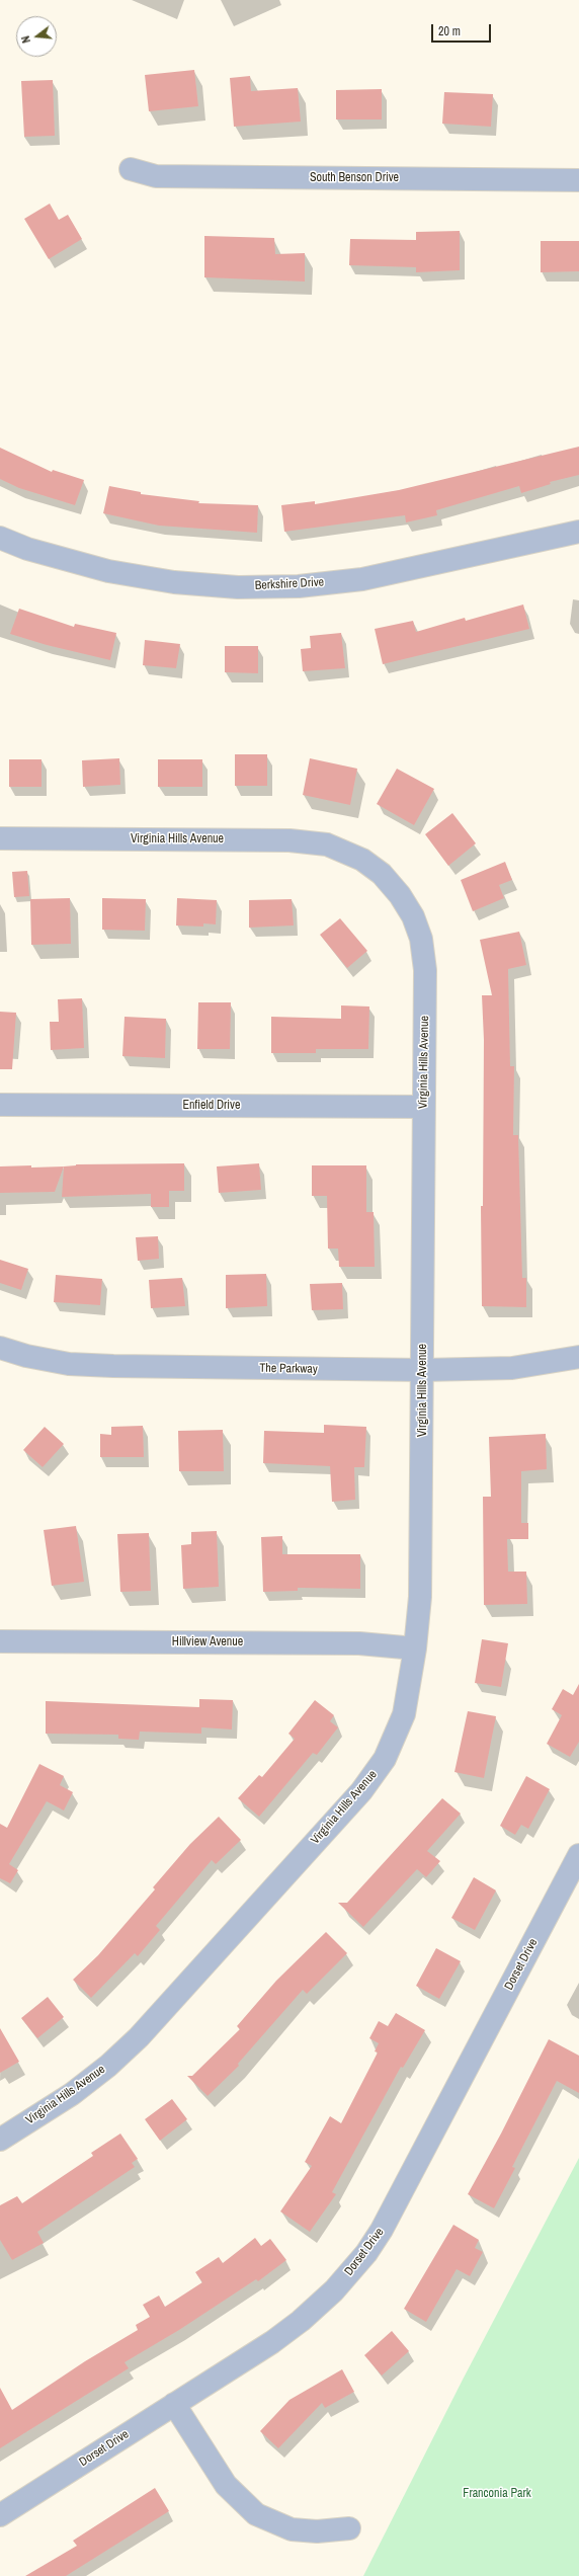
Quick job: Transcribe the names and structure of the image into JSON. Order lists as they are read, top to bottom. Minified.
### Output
{"streets":{"street":["South Benson Drive","Berkshire Drive","Virginia Hills Avenue","Enfield Drive","The Parkway","Hillview Avenue","Dorset Drive"]},"crossings":[["Virginia Hills Avenue","Enfield Drive"],["Virginia Hills Avenue","The Parkway"],["Virginia Hills Avenue","Hillview Avenue"]],"parks":["Franconia Park"],"scale_bar":"20 m","north":"left"}
